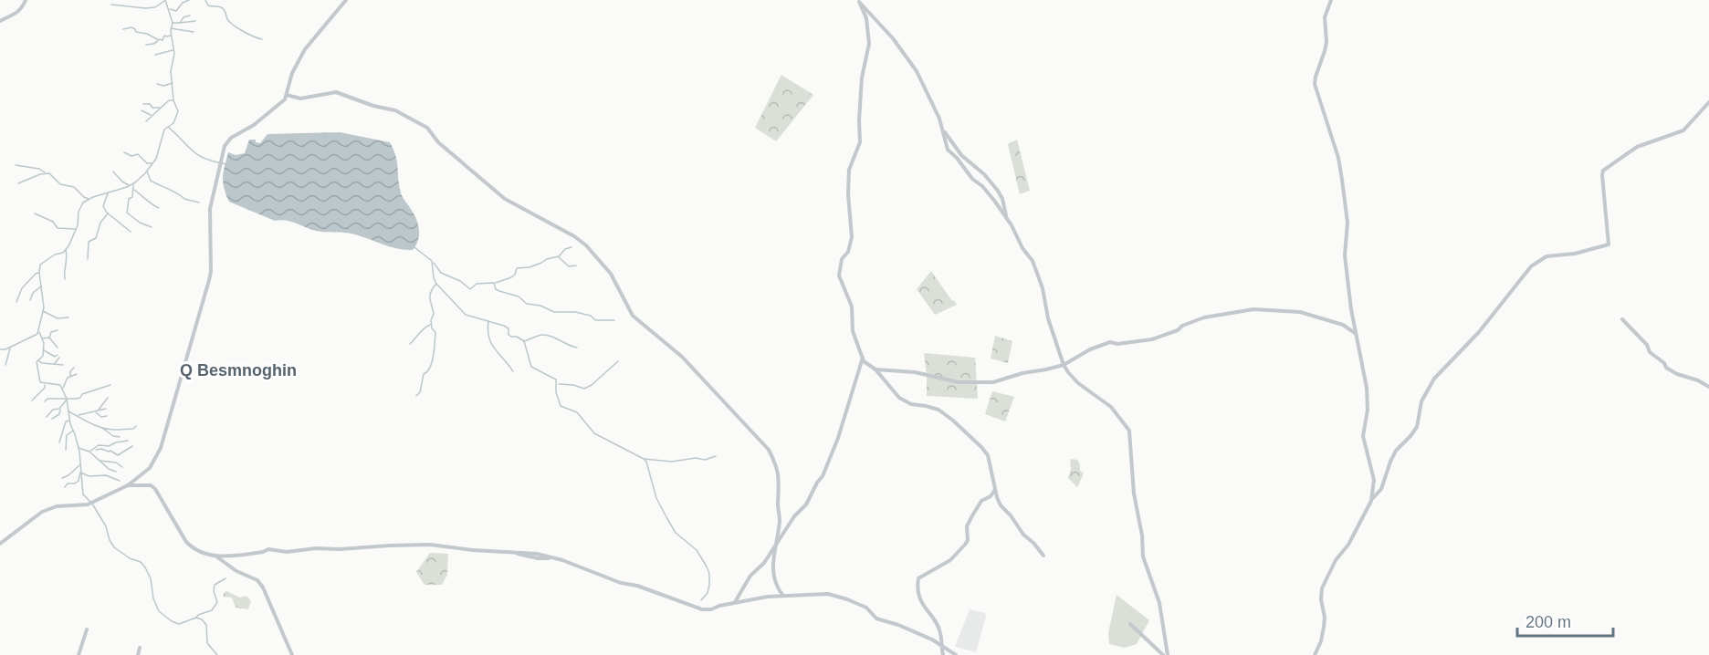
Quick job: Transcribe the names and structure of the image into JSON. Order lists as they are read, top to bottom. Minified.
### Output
{"districts":["Q Besmnoghin"],"scale_bar":"200 m"}
